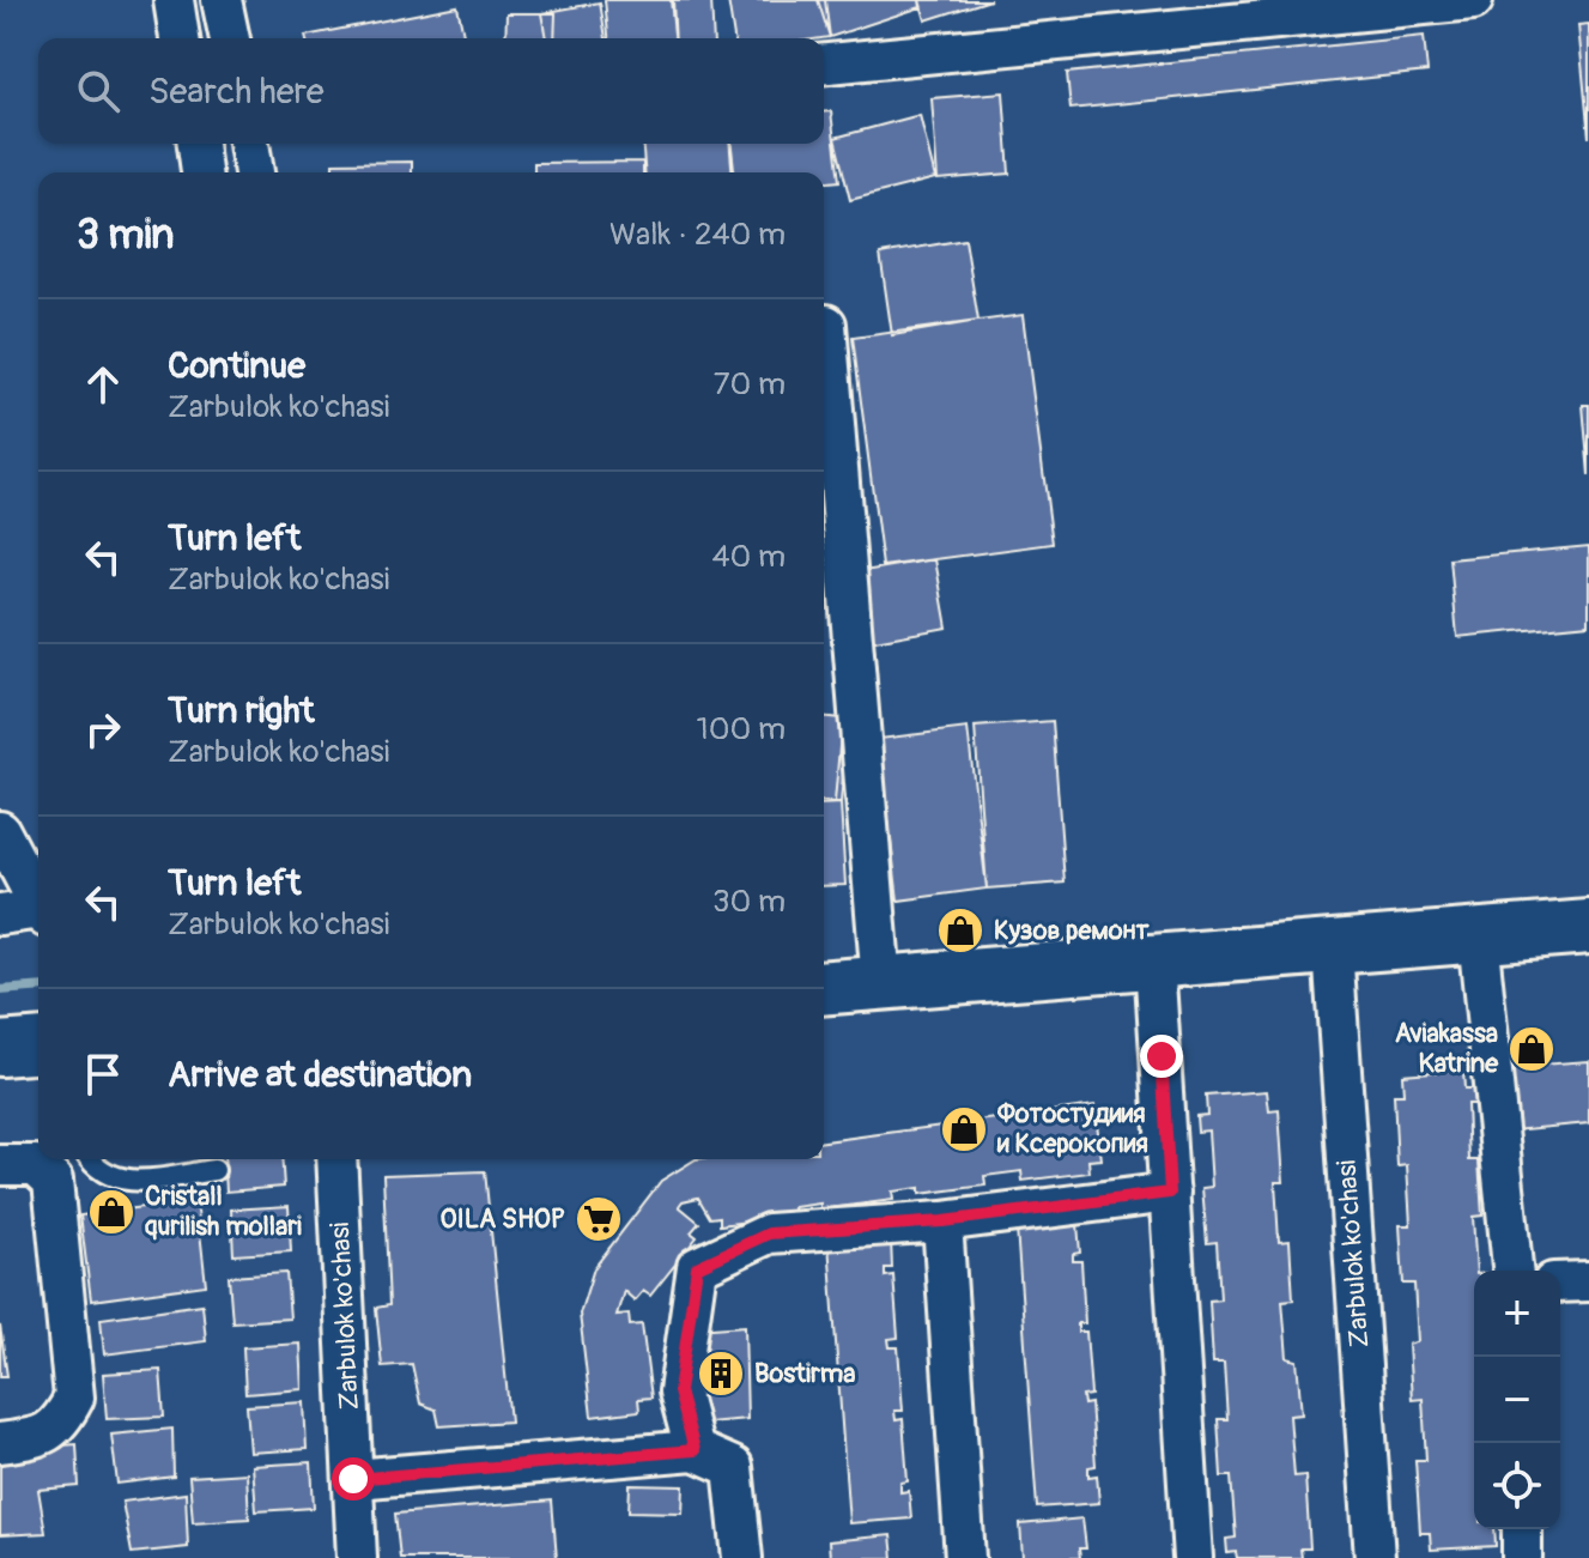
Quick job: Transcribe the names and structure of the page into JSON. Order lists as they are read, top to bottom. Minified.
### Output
{"streets":{"street":["Zarbulok ko'chasi"]},"places":{"shop":["Кузов ремонт","Aviakassa Katrine","Фотостудиия и Ксерокопия","Cristall qurilish mollari"],"supermarket":["OILA SHOP"],"building":["Bostirma"]},"page":{"search":"Search here","heading":["3 min","Walk · 240 m"],"list":[["Continue","Zarbulok ko'chasi","70 m"],["Turn left","Zarbulok ko'chasi","40 m"],["Turn right","Zarbulok ko'chasi","100 m"],["Turn left","Zarbulok ko'chasi","30 m"],"Arrive at destination"],"map_buttons":["+","−"]}}
